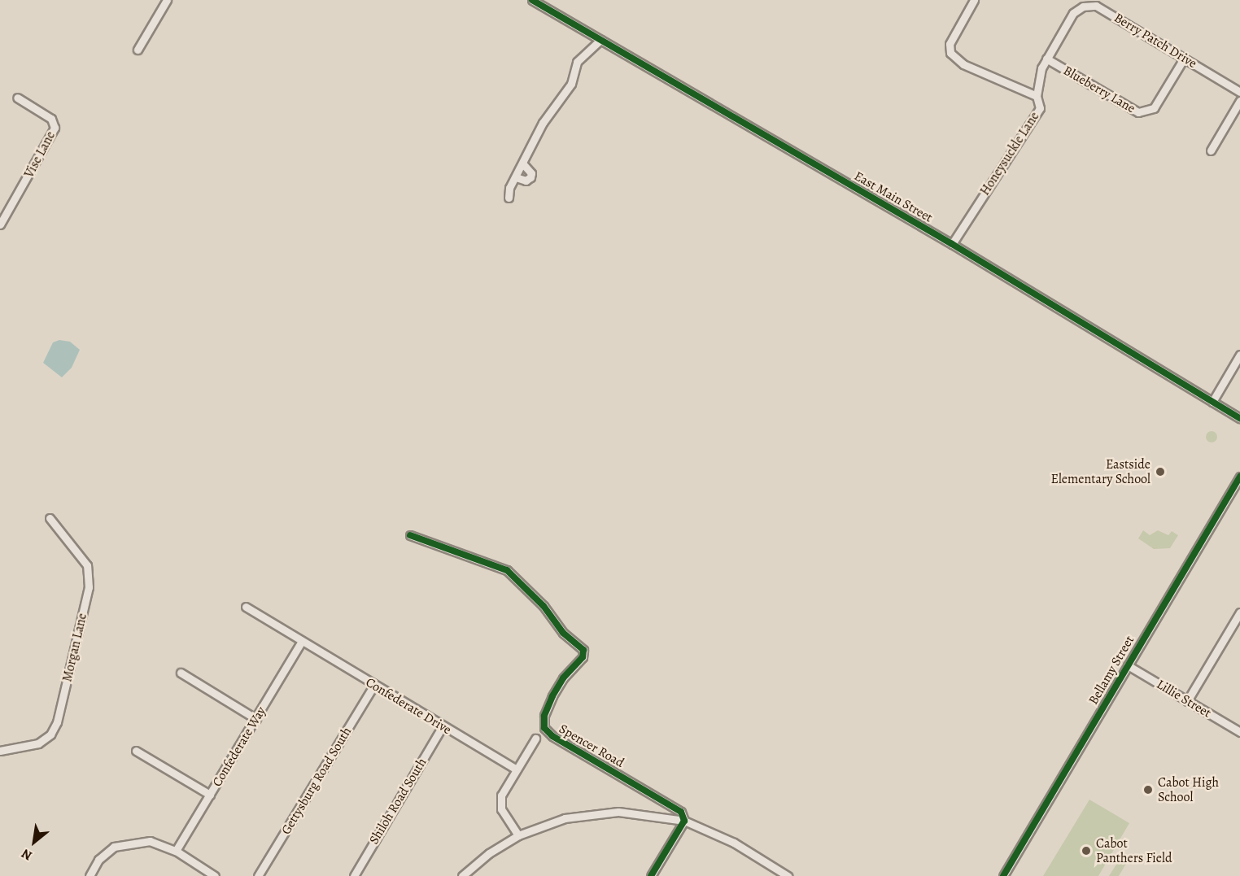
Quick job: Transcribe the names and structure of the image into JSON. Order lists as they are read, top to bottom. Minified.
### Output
{"streets":{"street":["Berry Patch Drive","Blueberry Lane","Honeysuckle Lane","Vise Lane","East Main Street","Morgan Lane","Bellamy Street","Lillie Street","Confederate Drive","Spencer Road","Confederate Way","Gettysburg Road South","Shiloh Road South"]},"crossings":[["Berry Patch Drive","Blueberry Lane"],["Berry Patch Drive","Honeysuckle Lane"],["Honeysuckle Lane","East Main Street"],["Bellamy Street","Lillie Street"],["Confederate Drive","Confederate Way"],["Confederate Drive","Gettysburg Road South"],["Confederate Drive","Shiloh Road South"]],"places":["Eastside Elementary School","Cabot High School","Cabot Panthers Field"],"north":"bottom left"}
